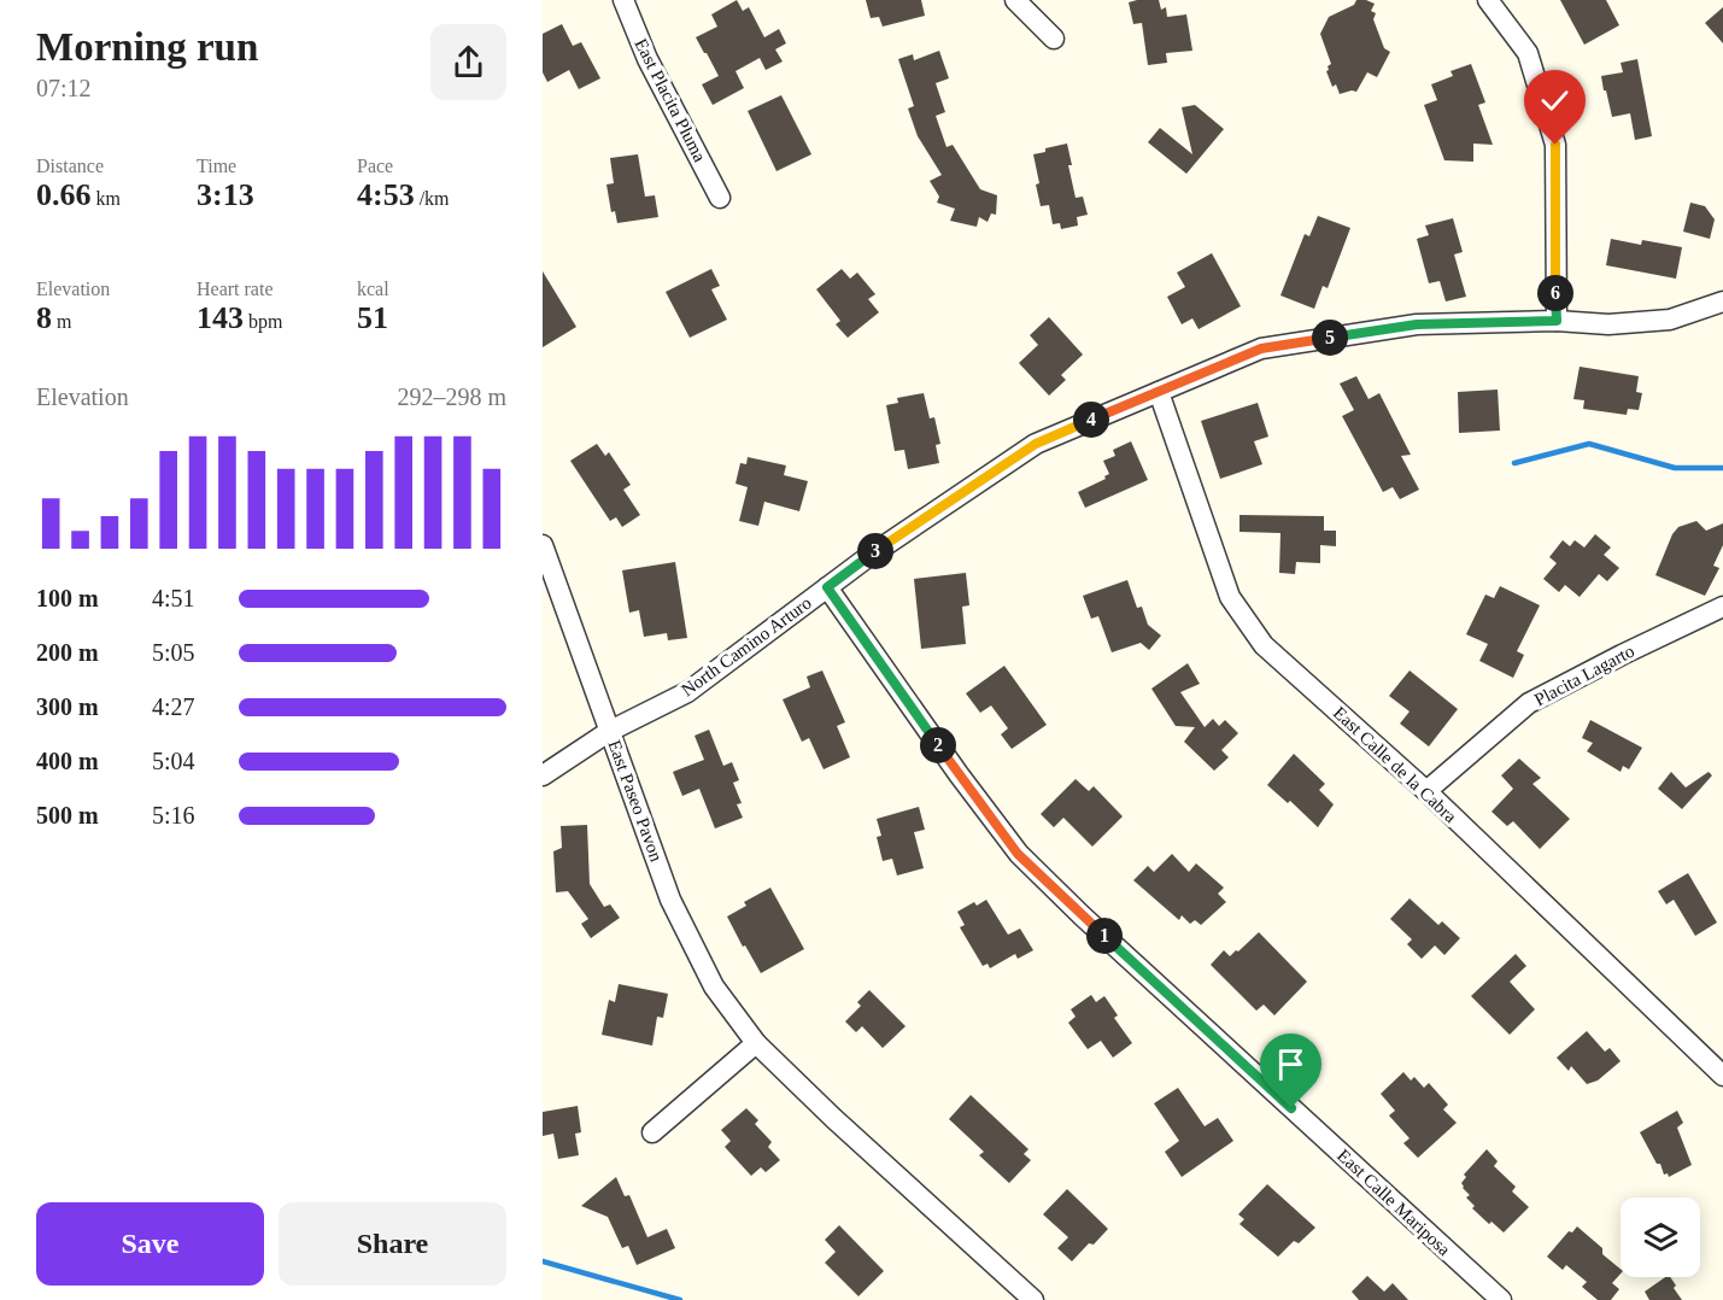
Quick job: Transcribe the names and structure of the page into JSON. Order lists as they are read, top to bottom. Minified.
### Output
{"streets":{"street":["East Placita Pluma","North Camino Arturo","Placita Lagarto","East Calle de la Cabra","East Paseo Pavon","East Calle Mariposa"]},"crossings":[["North Camino Arturo","East Calle de la Cabra"],["North Camino Arturo","East Paseo Pavon"],["North Camino Arturo","East Calle Mariposa"],["Placita Lagarto","East Calle de la Cabra"]],"page":{"heading":["Morning run","07:12"],"stats":[["Distance","0.66 km"],["Time","3:13"],["Pace","4:53 /km"],["Elevation","8 m"],["Heart rate","143 bpm"],["kcal","51"]],"pins":["6","5","4","3","2","1"],"chart":["Elevation","292–298 m"],"list":[{"name":"100 m","note":"4:51"},{"name":"200 m","note":"5:05"},{"name":"300 m","note":"4:27"},{"name":"400 m","note":"5:04"},{"name":"500 m","note":"5:16"}],"buttons":["Save","Share"]}}
